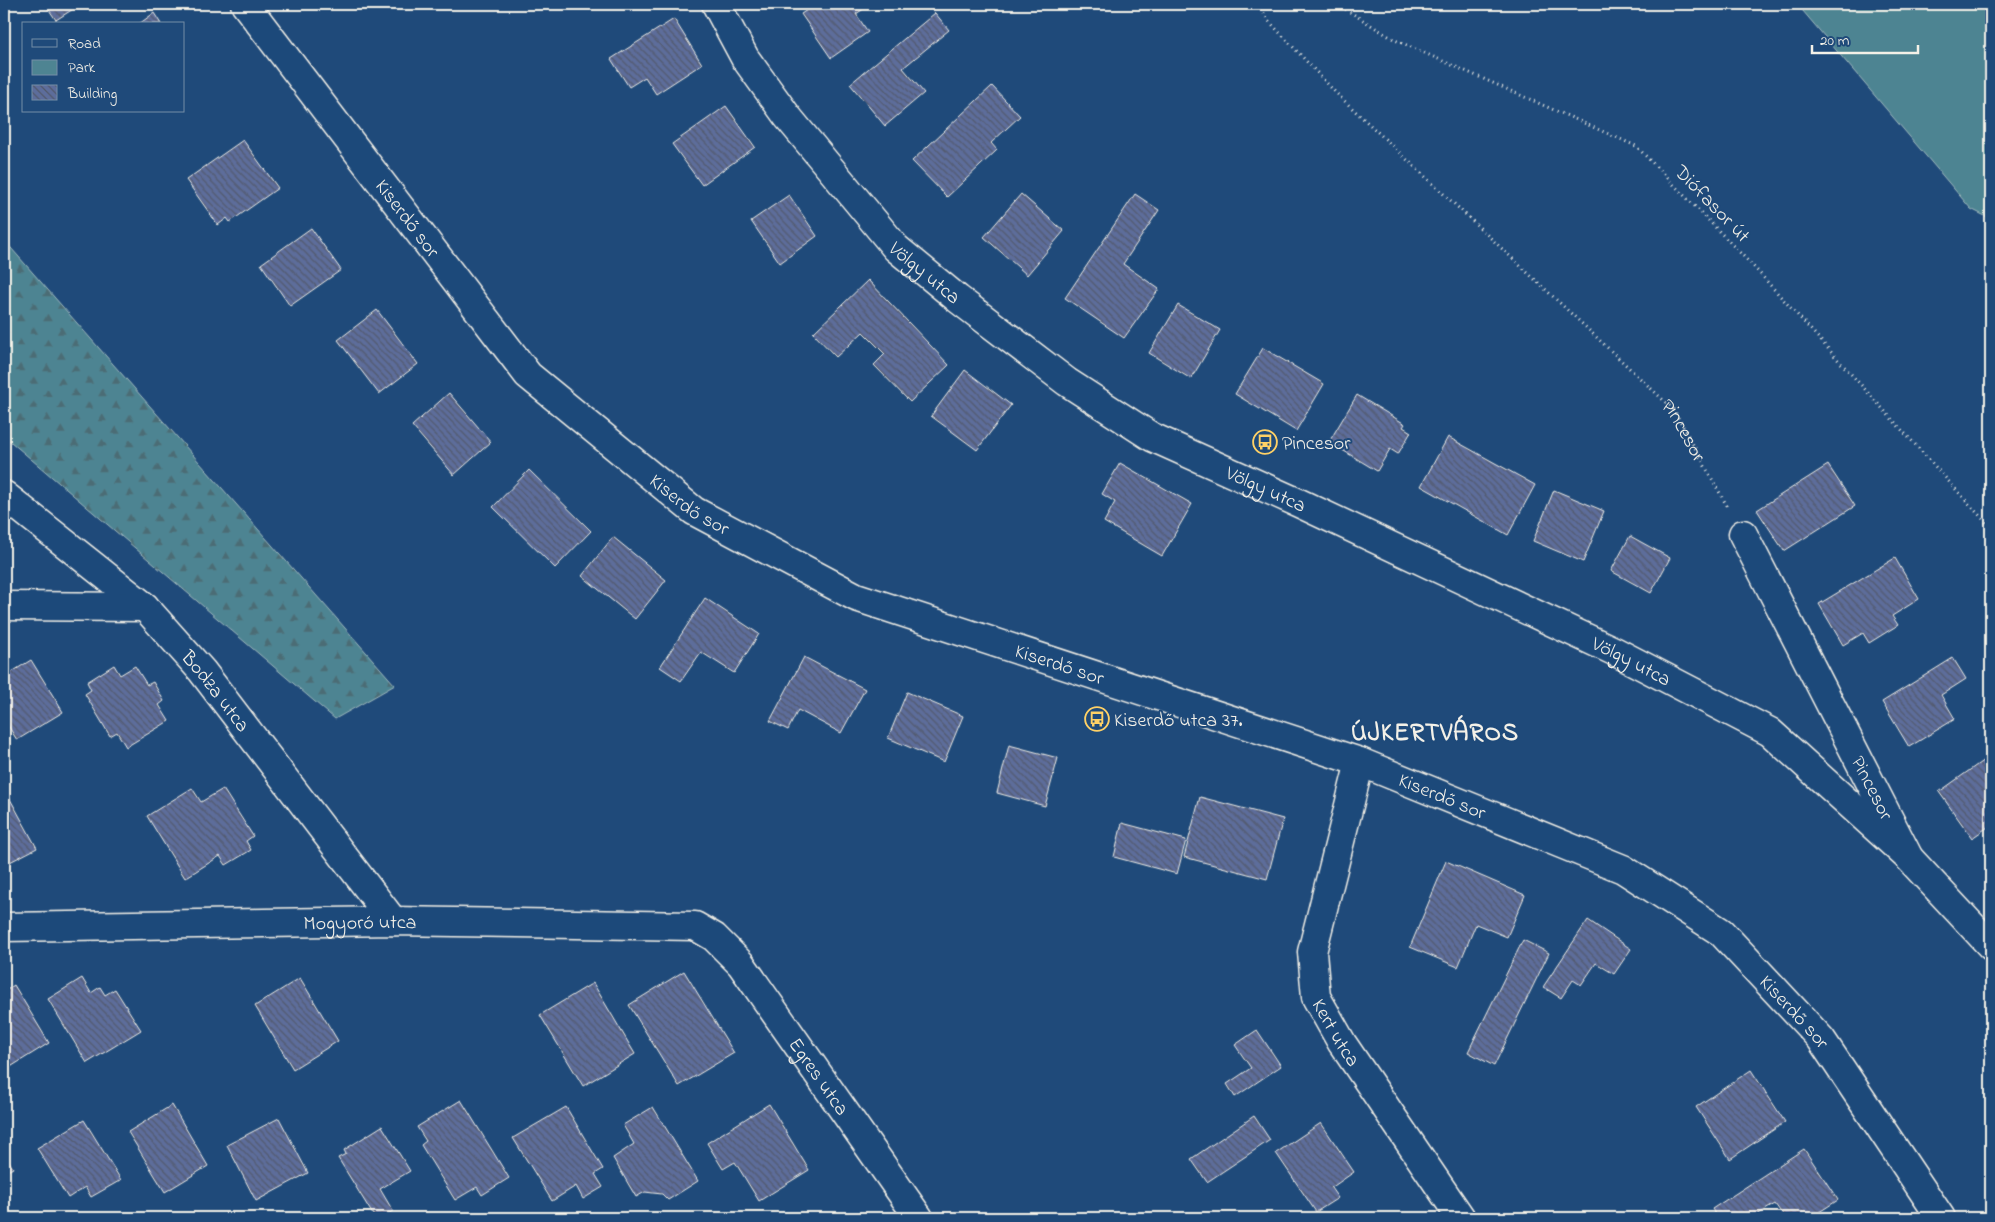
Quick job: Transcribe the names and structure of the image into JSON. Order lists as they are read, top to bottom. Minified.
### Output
{"streets":{"street":["Kiserdő sor","Völgy utca","Pincesor","Bodza utca","Mogyoró utca","Kert utca","Egres utca"],"path":["Diófasor út"]},"crossings":[["Kiserdő sor","Kert utca"],["Völgy utca","Pincesor"],["Bodza utca","Mogyoró utca"],["Mogyoró utca","Egres utca"]],"districts":["ÚJKERTVÁROS"],"places":{"bus stop":["Pincesor","Kiserdő utca 37."]},"legend":["Road","Park","Building"],"scale_bar":"20 m"}
